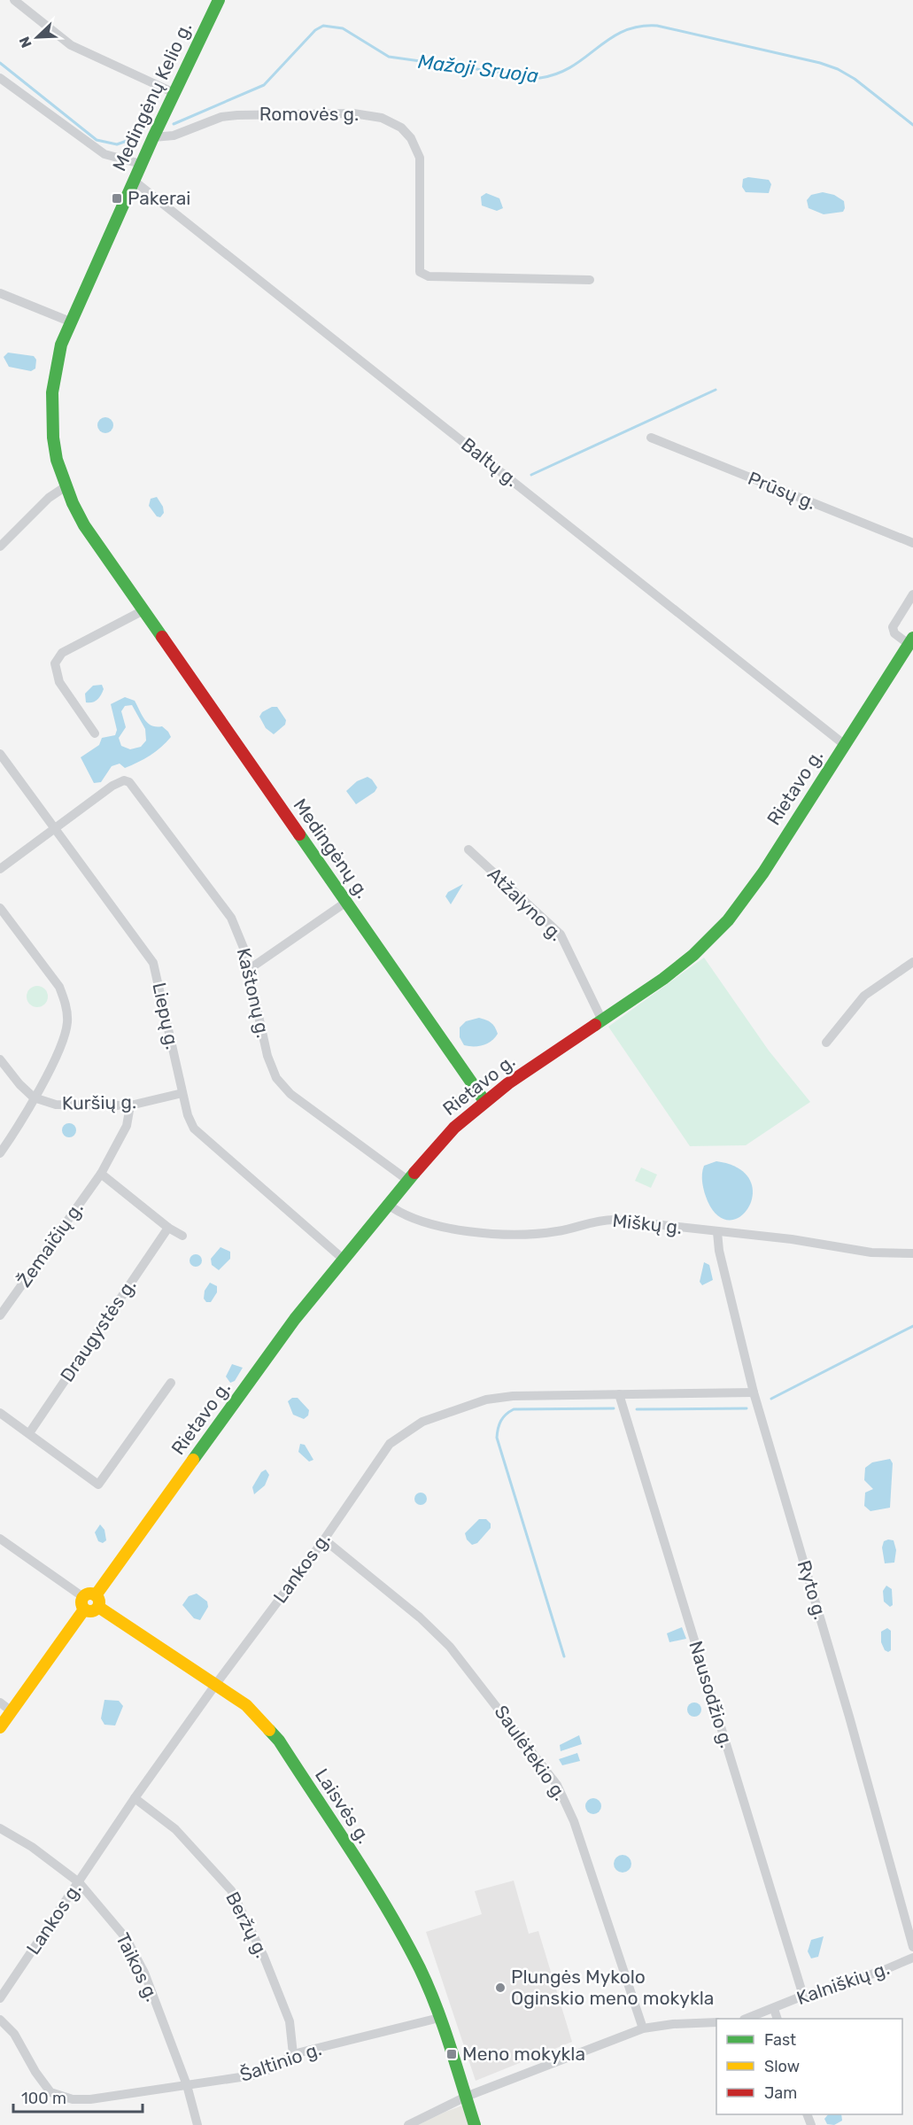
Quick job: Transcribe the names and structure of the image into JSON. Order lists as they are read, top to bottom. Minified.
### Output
{"streets":{"street":["Medingėnų Kelio g.","Romovės g.","Baltų g.","Prūsų g.","Rietavo g.","Medingėnų g.","Atžalyno g.","Kaštonų g.","Liepų g.","Kuršių g.","Miškų g.","Žemaičių g.","Draugystės g.","Lankos g.","Ryto g.","Nausodžio g.","Saulėtekio g.","Laisvės g.","Beržų g.","Taikos g.","Kalniškių g.","Šaltinio g."]},"crossings":[["Medingėnų Kelio g.","Romovės g."],["Medingėnų Kelio g.","Baltų g."],["Medingėnų Kelio g.","Medingėnų g."],["Baltų g.","Rietavo g."],["Rietavo g.","Medingėnų g."],["Rietavo g.","Atžalyno g."],["Rietavo g.","Kaštonų g."],["Rietavo g.","Liepų g."],["Rietavo g.","Miškų g."],["Rietavo g.","Laisvės g."],["Kaštonų g.","Liepų g."],["Liepų g.","Kuršių g."],["Kuršių g.","Žemaičių g."],["Miškų g.","Ryto g."],["Lankos g.","Ryto g."],["Lankos g.","Nausodžio g."],["Lankos g.","Saulėtekio g."],["Lankos g.","Laisvės g."],["Lankos g.","Beržų g."],["Lankos g.","Taikos g."],["Nausodžio g.","Kalniškių g."],["Laisvės g.","Šaltinio g."],["Beržų g.","Šaltinio g."],["Taikos g.","Šaltinio g."]],"water":["Mažoji Sruoja"],"places":{"transit":["Pakerai","Meno mokykla"],"other":["Plungės Mykolo Oginskio meno mokykla"]},"legend":["Fast","Slow","Jam"],"scale_bar":"100 m","north":"bottom left"}
